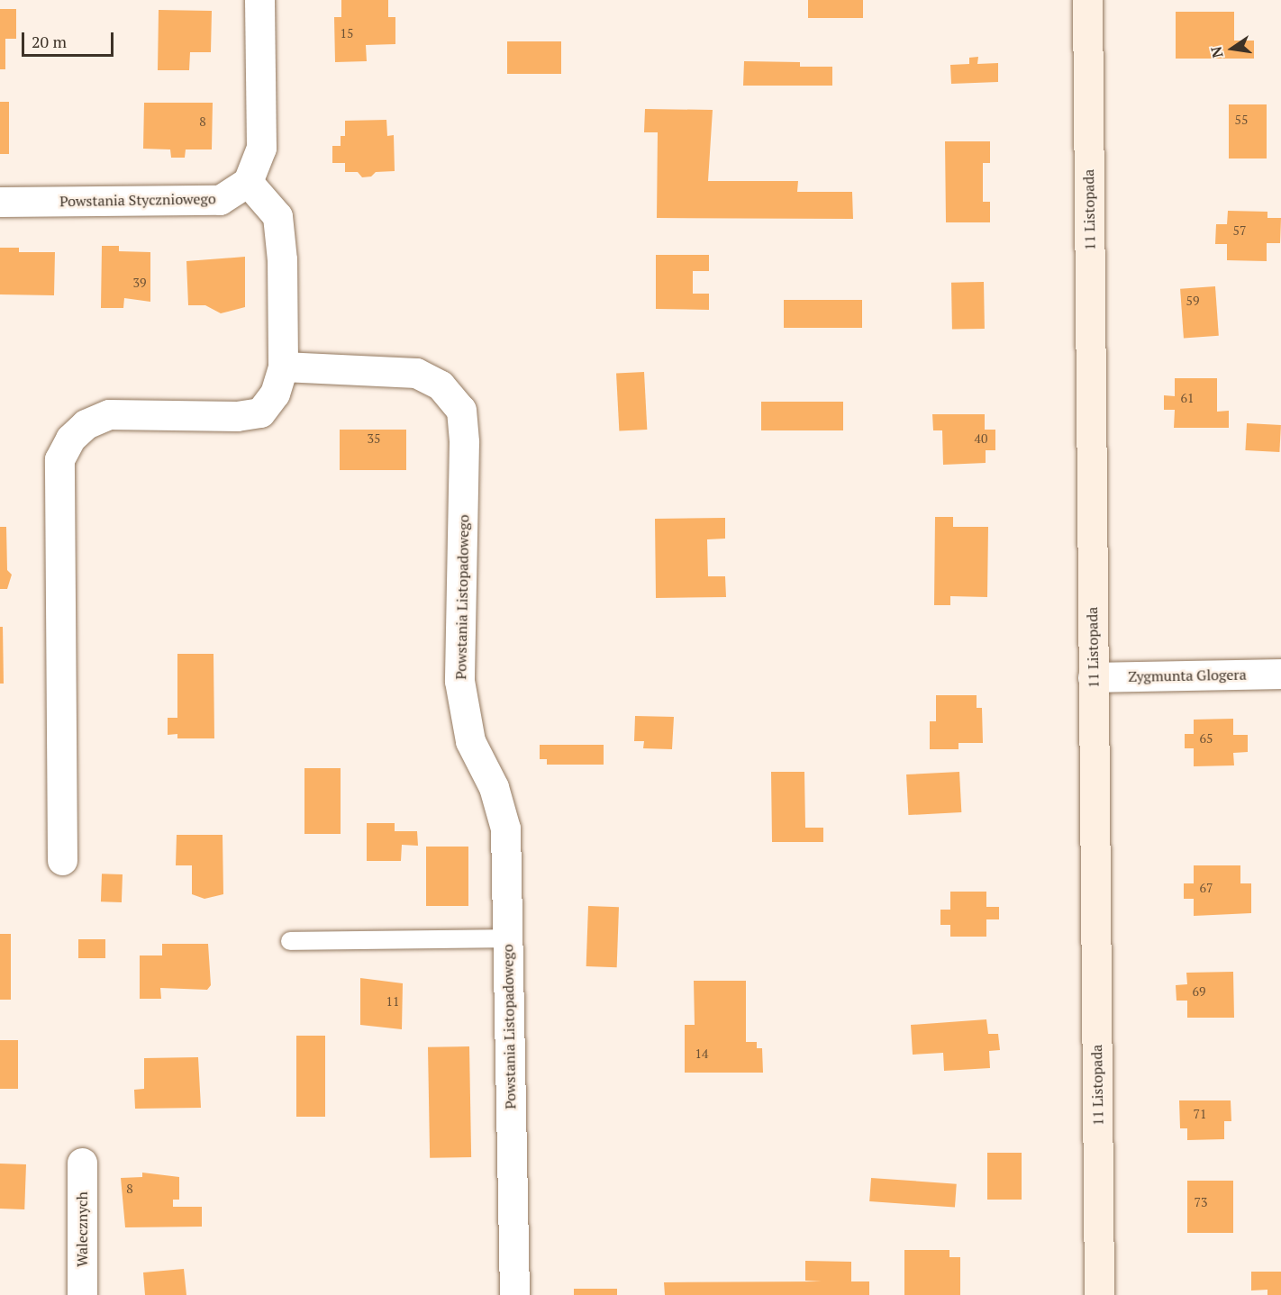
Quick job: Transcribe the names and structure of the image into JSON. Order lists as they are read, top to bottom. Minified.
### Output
{"streets":{"main road":["11 Listopada"],"street":["Powstania Styczniowego","Powstania Listopadowego","Zygmunta Glogera","Walecznych"]},"crossings":[["11 Listopada","Zygmunta Glogera"]],"house_numbers":["15","55","8","57","39","59","61","35","40","65","67","69","11","14","71","8","73"],"scale_bar":"20 m","north":"left"}
